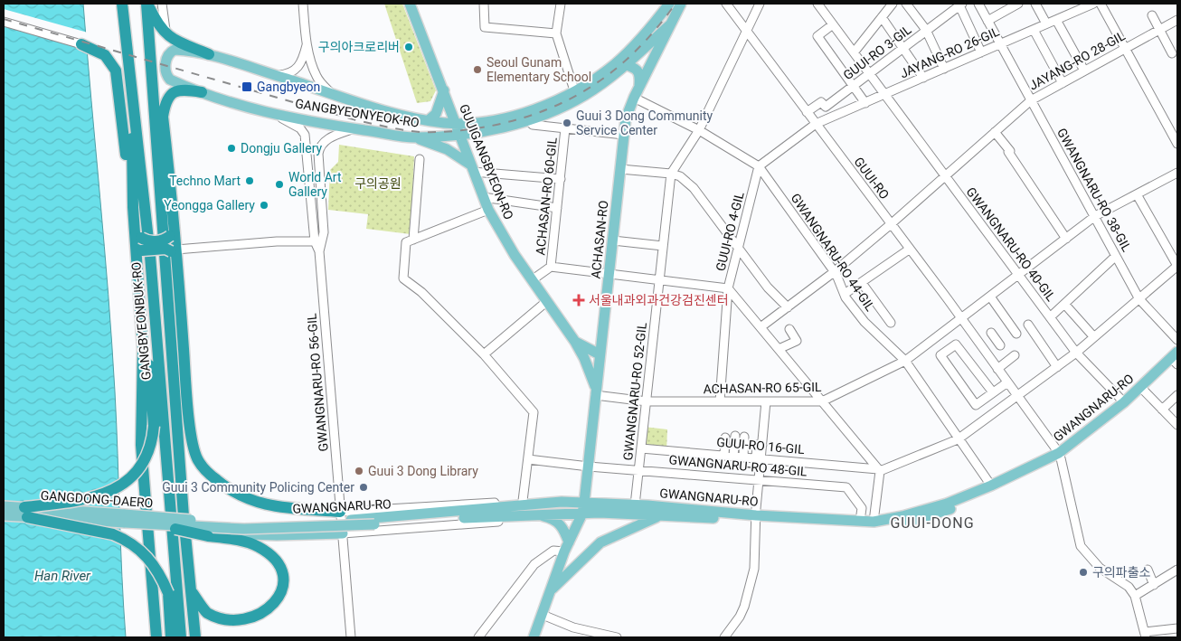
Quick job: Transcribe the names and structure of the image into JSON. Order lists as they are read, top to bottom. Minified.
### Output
{"streets":{"highway":["GANGBYEONBUK-RO"],"main road":["GANGBYEONYEOK-RO","GUUIGANGBYEON-RO","ACHASAN-RO","GWANGNARU-RO","GANGDONG-DAERO"],"street":["GUUI-RO 3-GIL","JAYANG-RO 26-GIL","JAYANG-RO 28-GIL","GUUI-RO","GWANGNARU-RO 38-GIL","ACHASAN-RO 60-GIL","GUUI-RO 4-GIL","GWANGNARU-RO 40-GIL","GWANGNARU-RO 44-GIL","GWANGNARU-RO 56-GIL","ACHASAN-RO 65-GIL","GWANGNARU-RO 52-GIL","GUUI-RO 16-GIL","GWANGNARU-RO 48-GIL"]},"crossings":[["GUUI-RO 3-GIL","GUUI-RO"],["GUUI-RO 3-GIL","GWANGNARU-RO 40-GIL"],["JAYANG-RO 26-GIL","GUUI-RO"],["JAYANG-RO 26-GIL","GWANGNARU-RO 38-GIL"],["JAYANG-RO 26-GIL","GWANGNARU-RO 40-GIL"],["JAYANG-RO 28-GIL","GUUI-RO"],["JAYANG-RO 28-GIL","GWANGNARU-RO 38-GIL"],["JAYANG-RO 28-GIL","GWANGNARU-RO 40-GIL"],["JAYANG-RO 28-GIL","GWANGNARU-RO 44-GIL"],["GANGBYEONYEOK-RO","GUUIGANGBYEON-RO"],["GANGBYEONYEOK-RO","ACHASAN-RO 60-GIL"],["GANGBYEONYEOK-RO","ACHASAN-RO"],["GANGBYEONYEOK-RO","GWANGNARU-RO 56-GIL"],["GUUIGANGBYEON-RO","ACHASAN-RO"],["GUUI-RO","ACHASAN-RO 65-GIL"],["GUUI-RO","GWANGNARU-RO 52-GIL"],["GUUI-RO","GWANGNARU-RO"],["GUUI-RO","GUUI-RO 16-GIL"],["GWANGNARU-RO 38-GIL","ACHASAN-RO 65-GIL"],["GWANGNARU-RO 38-GIL","GUUI-RO 16-GIL"],["ACHASAN-RO 60-GIL","ACHASAN-RO"],["GUUI-RO 4-GIL","GWANGNARU-RO 44-GIL"],["GUUI-RO 4-GIL","ACHASAN-RO 65-GIL"],["ACHASAN-RO","GWANGNARU-RO 44-GIL"],["ACHASAN-RO","ACHASAN-RO 65-GIL"],["ACHASAN-RO","GWANGNARU-RO"],["ACHASAN-RO","GWANGNARU-RO 48-GIL"],["GWANGNARU-RO 40-GIL","ACHASAN-RO 65-GIL"],["GWANGNARU-RO 40-GIL","GWANGNARU-RO"],["GWANGNARU-RO 40-GIL","GUUI-RO 16-GIL"],["GWANGNARU-RO 44-GIL","ACHASAN-RO 65-GIL"],["GWANGNARU-RO 44-GIL","GWANGNARU-RO 52-GIL"],["GWANGNARU-RO 44-GIL","GWANGNARU-RO"],["GWANGNARU-RO 44-GIL","GUUI-RO 16-GIL"],["ACHASAN-RO 65-GIL","GWANGNARU-RO 52-GIL"],["GWANGNARU-RO 52-GIL","GWANGNARU-RO"],["GWANGNARU-RO 52-GIL","GUUI-RO 16-GIL"],["GWANGNARU-RO 52-GIL","GWANGNARU-RO 48-GIL"],["GWANGNARU-RO","GWANGNARU-RO 48-GIL"],["GWANGNARU-RO","GANGDONG-DAERO"]],"districts":["GUUI-DONG"],"water":["Han River"],"parks":["구의공원"],"places":{"other":["구의아크로리버","Seoul Gunam Elementary School","Guui 3 Dong Community Service Center","Dongju Gallery","Techno Mart","World Art Gallery","Yeongga Gallery","Guui 3 Dong Library","Guui 3 Community Policing Center","구의파출소"],"transit":["Gangbyeon"],"health":["서울내과외과건강검진센터"]}}
